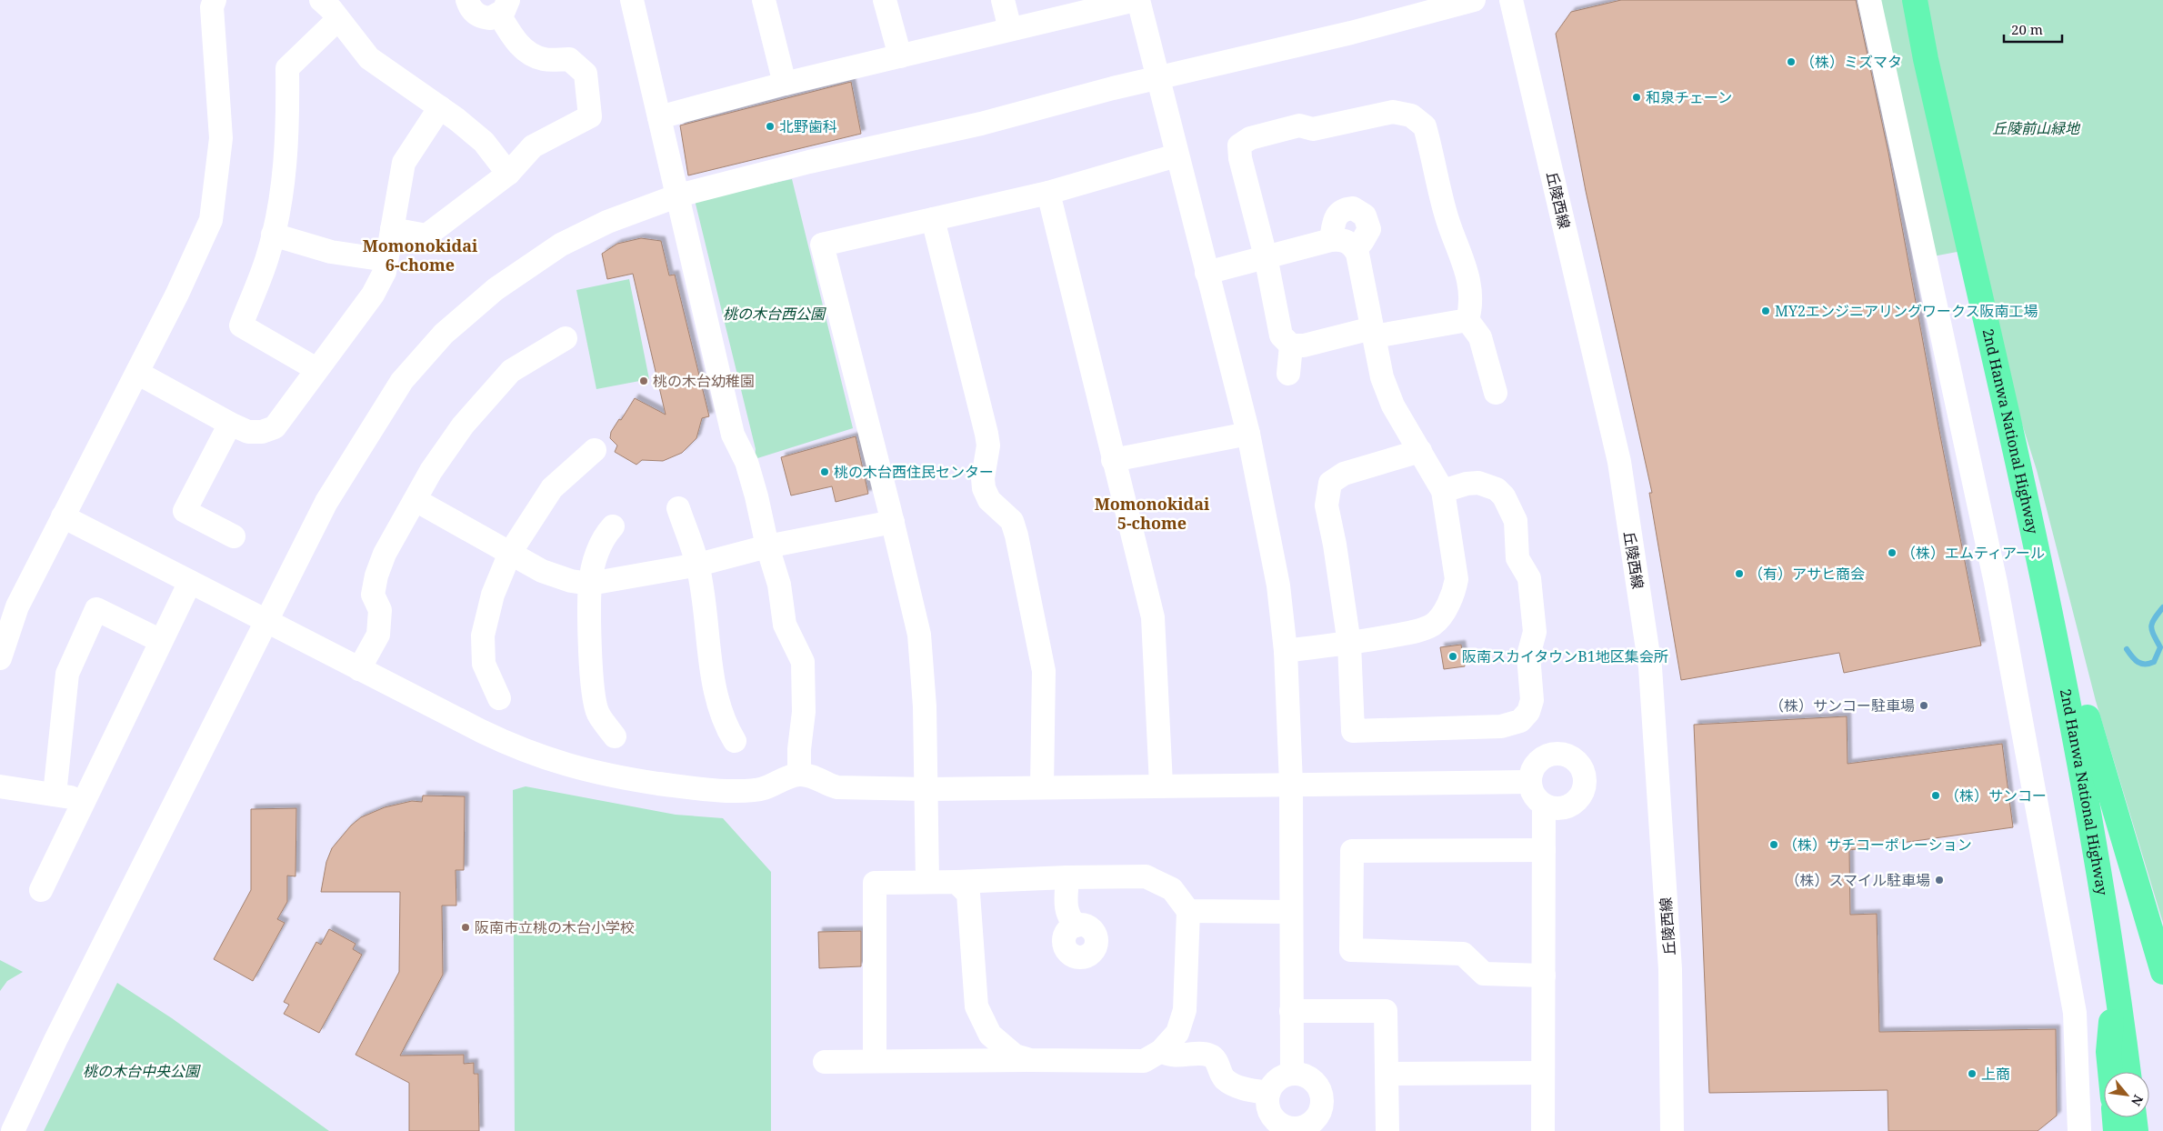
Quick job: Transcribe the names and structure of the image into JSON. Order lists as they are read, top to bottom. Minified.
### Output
{"streets":{"highway":["2nd Hanwa National Highway"],"street":["丘陵西線"]},"districts":["Momonokidai 6-chome","Momonokidai 5-chome"],"parks":["丘陵前山緑地","桃の木台西公園","桃の木台中央公園"],"places":["（株）ミズマタ","和泉チェーン","北野歯科","MY2エンジニアリングワークス阪南工場","桃の木台幼稚園","桃の木台西住民センター","（株）エムティアール","（有）アサヒ商会","阪南スカイタウンB1地区集会所","（株）サンコー駐車場","（株）サンコー","（株）サチコーポレーション","（株）スマイル駐車場","阪南市立桃の木台小学校","上商"],"scale_bar":"20 m","north":"bottom right"}
